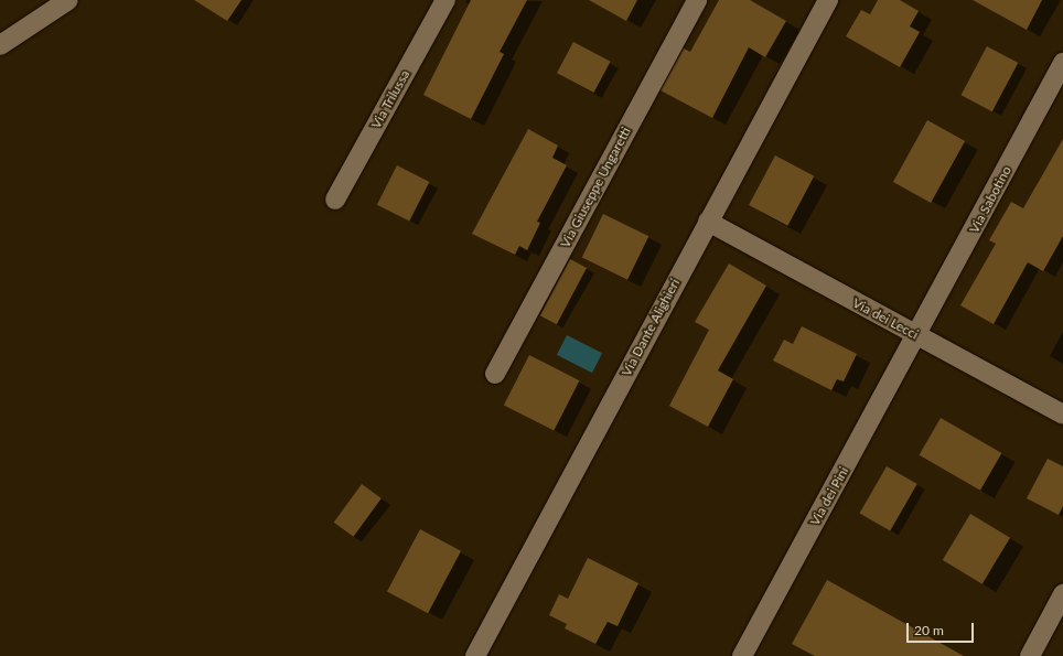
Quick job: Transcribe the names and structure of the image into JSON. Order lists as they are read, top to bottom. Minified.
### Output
{"streets":{"street":["Via Trilussa","Via Giuseppe Ungaretti","Via Sabotino","Via dei Lecci","Via Dante Alighieri","Via dei Pini"]},"crossings":[["Via Sabotino","Via dei Lecci"],["Via Sabotino","Via dei Pini"],["Via dei Lecci","Via Dante Alighieri"],["Via dei Lecci","Via dei Pini"]],"scale_bar":"20 m"}
